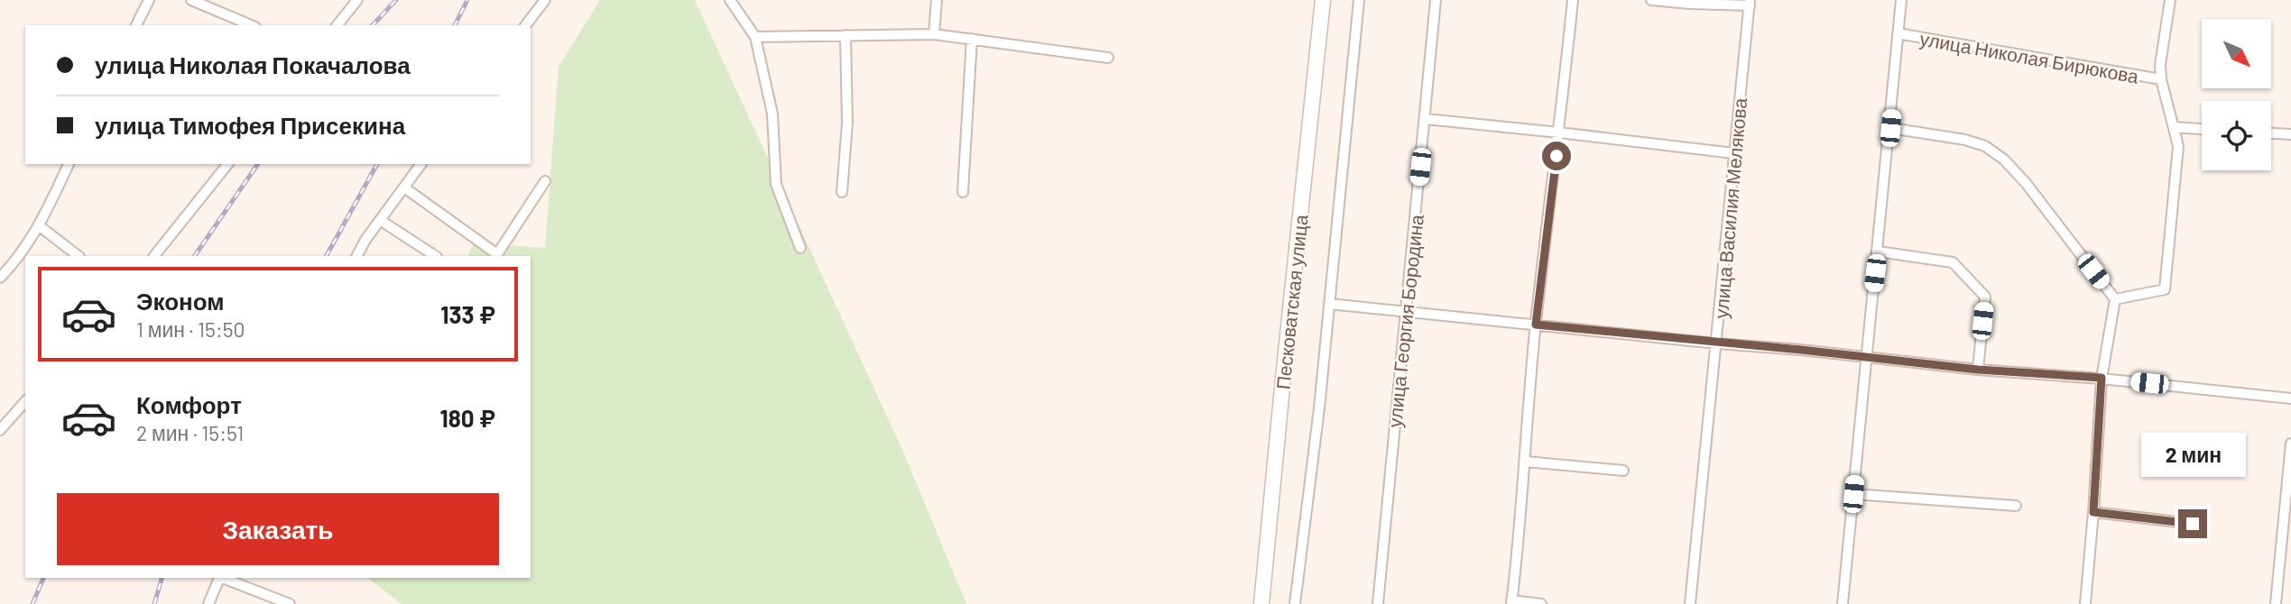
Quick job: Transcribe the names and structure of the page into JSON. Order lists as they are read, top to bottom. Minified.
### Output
{"streets":{"main road":["Песковатская улица"],"street":["улица Николая Бирюкова","улица Василия Мелякова","улица Георгия Бородина"]},"north":"bottom right","page":{"banner":["улица Николая Покачалова","улица Тимофея Присекина"],"list":[{"name":"Эконом","note":"1 мин · 15:50","value":"133 ₽"},{"name":"Комфорт","note":"2 мин · 15:51","value":"180 ₽"}],"bubble":"2 мин","buttons":"Заказать"}}
